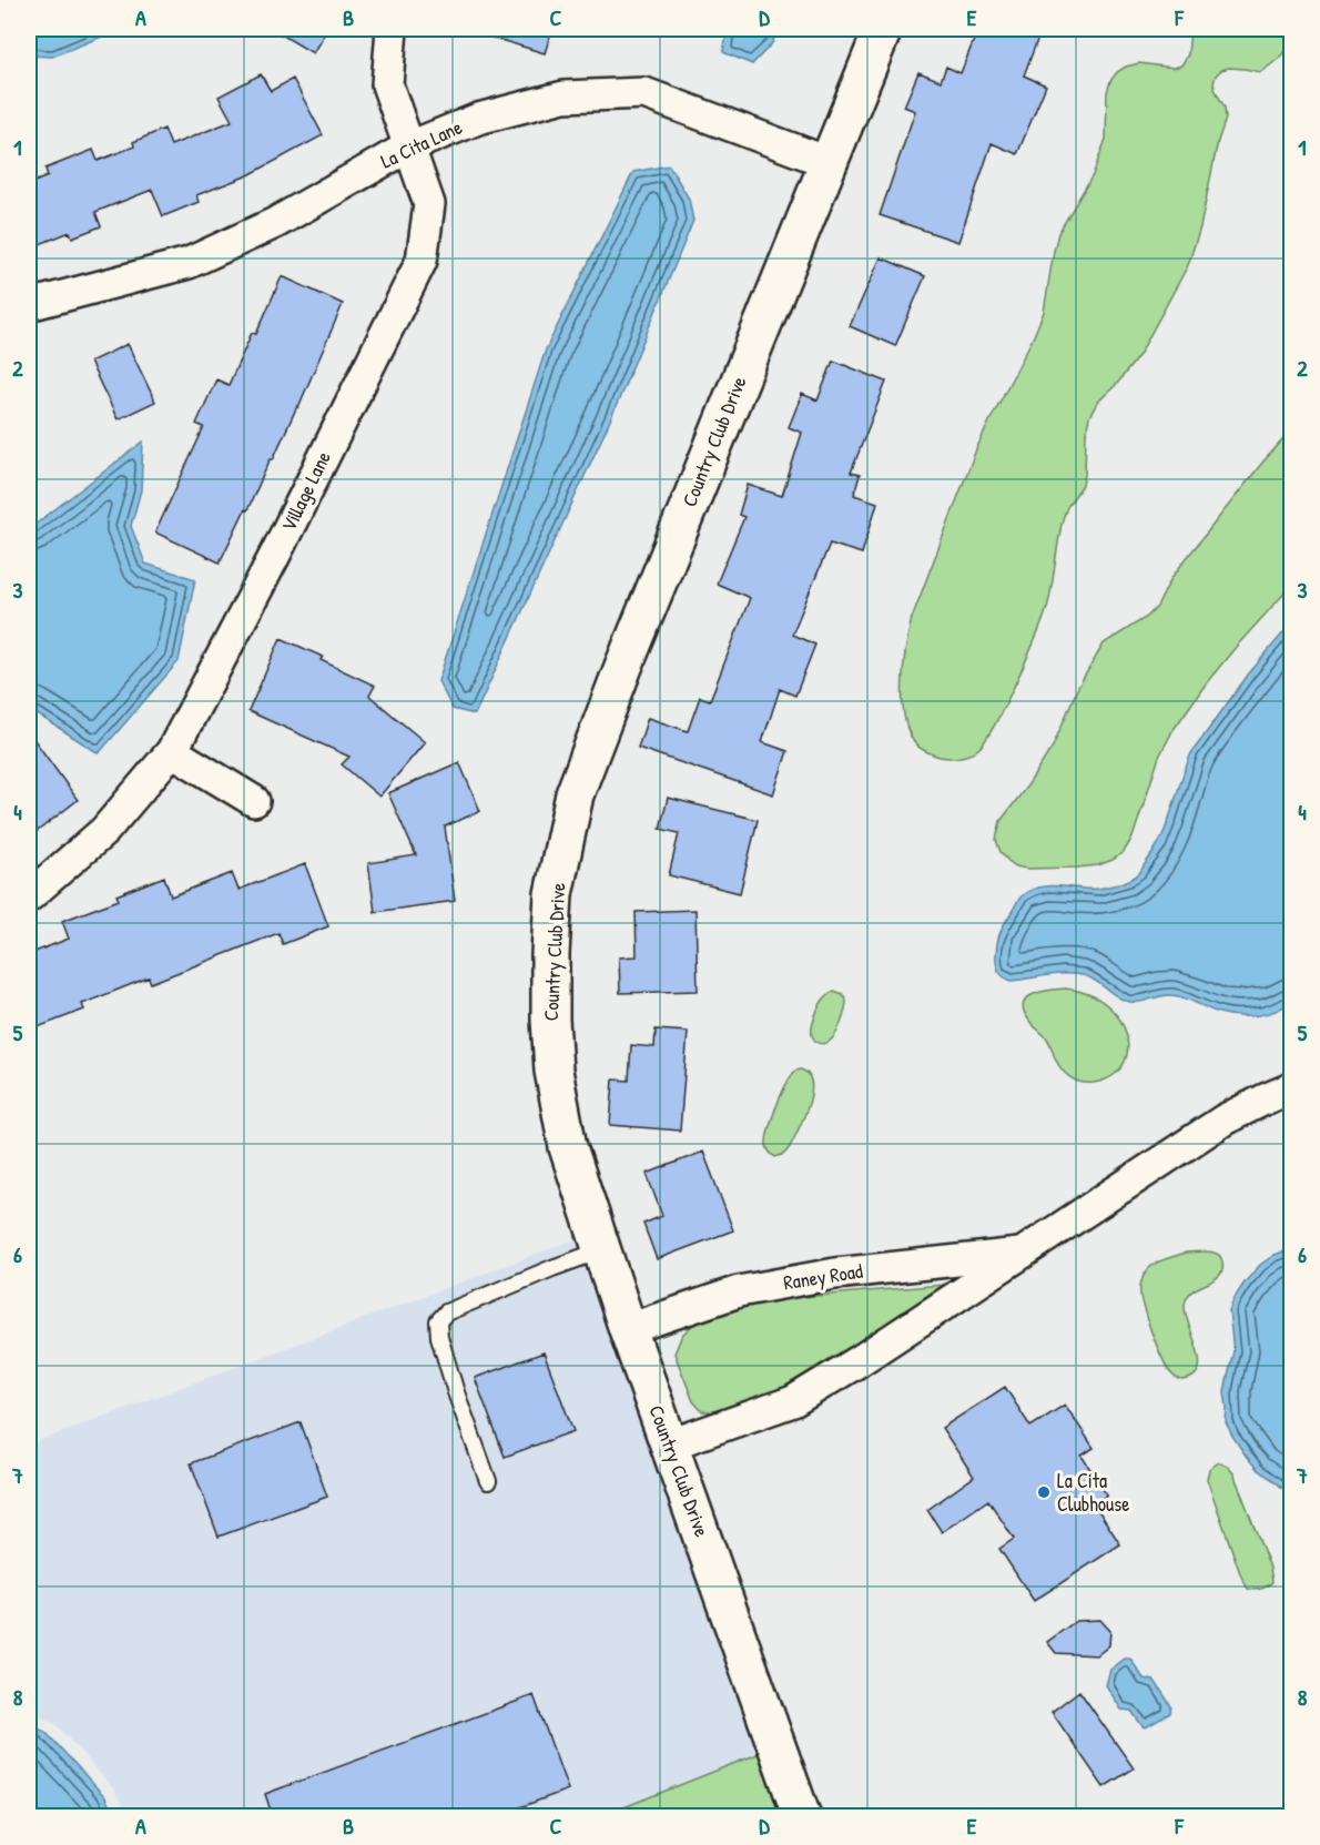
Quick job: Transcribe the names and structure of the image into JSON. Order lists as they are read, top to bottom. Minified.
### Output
{"streets":{"street":["La Cita Lane","Country Club Drive","Village Lane","Raney Road"]},"crossings":[["La Cita Lane","Country Club Drive"],["La Cita Lane","Village Lane"],["Country Club Drive","Raney Road"]],"places":["La Cita Clubhouse"],"grid":{"columns":["A","B","C","D","E","F"],"rows":["1","2","3","4","5","6","7","8"]}}
